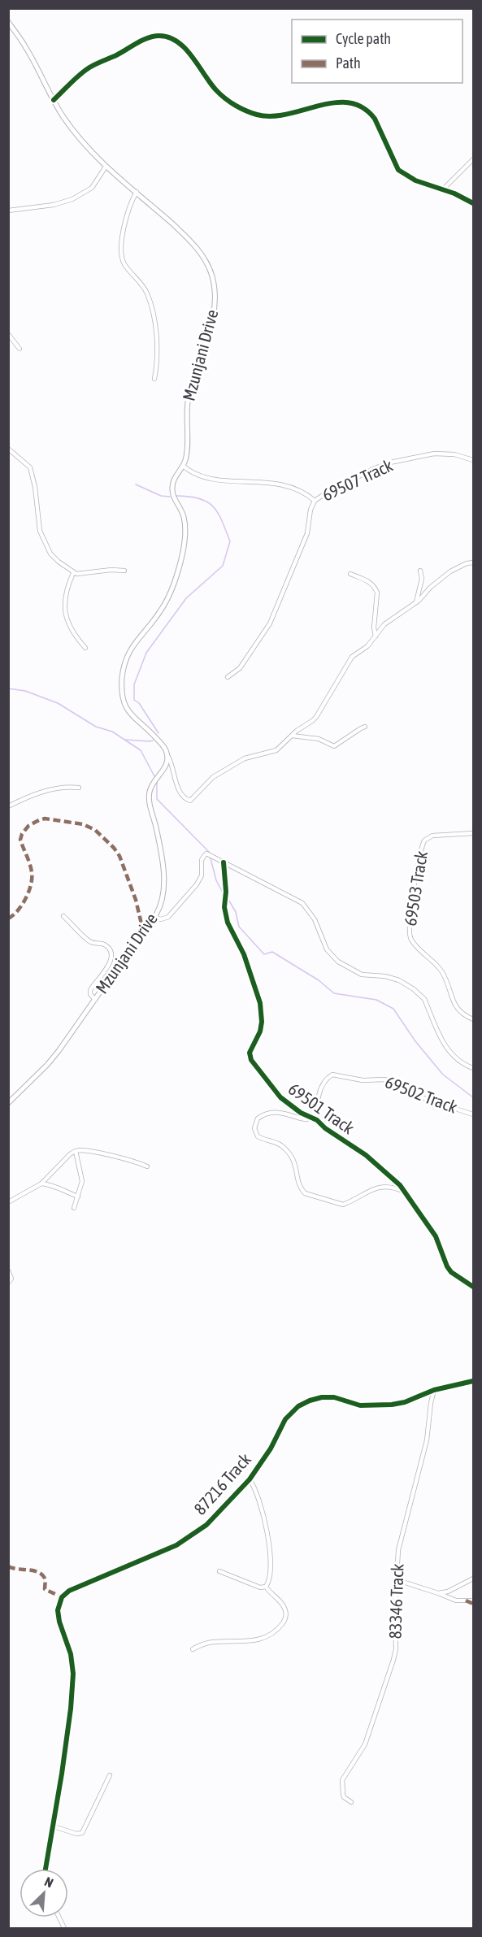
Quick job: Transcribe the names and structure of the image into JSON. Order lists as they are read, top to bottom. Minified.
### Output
{"streets":{"main road":["Mzunjani Drive"],"street":["69507 Track","69503 Track","69502 Track","69501 Track","87216 Track","83346 Track"]},"crossings":[["69502 Track","69501 Track"],["87216 Track","83346 Track"]],"legend":["Cycle path","Path"],"north":"top right"}
